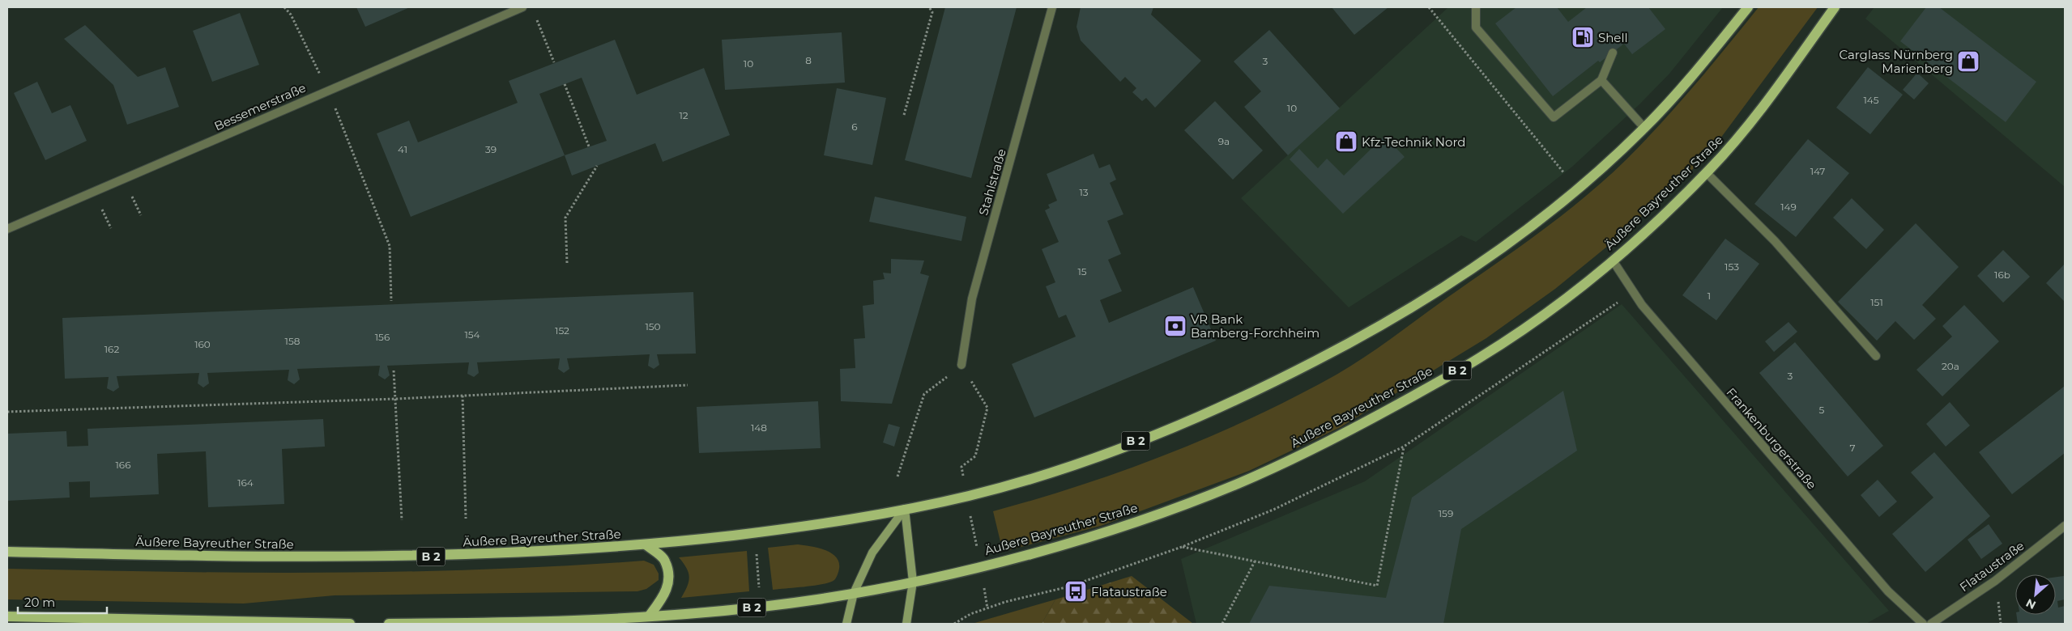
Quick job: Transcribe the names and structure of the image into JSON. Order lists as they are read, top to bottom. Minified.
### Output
{"streets":{"main road":["Äußere Bayreuther Straße","B 2"],"street":["Bessemerstraße","Stahlstraße","Frankenburgerstraße","Flataustraße"]},"crossings":[["Äußere Bayreuther Straße","Frankenburgerstraße"]],"places":{"fuel station":["Shell"],"shop":["Carglass Nürnberg Marienberg","Kfz-Technik Nord"],"bank":["VR Bank Bamberg-Forchheim"],"bus stop":["Flataustraße"]},"house_numbers":["8","3","10","145","10","12","6","9a","41","39","147","13","149","153","15","16b","1","151","150","152","154","156","158","160","162","20a","3","5","148","7","166","164","159"],"scale_bar":"20 m","north":"bottom left"}
